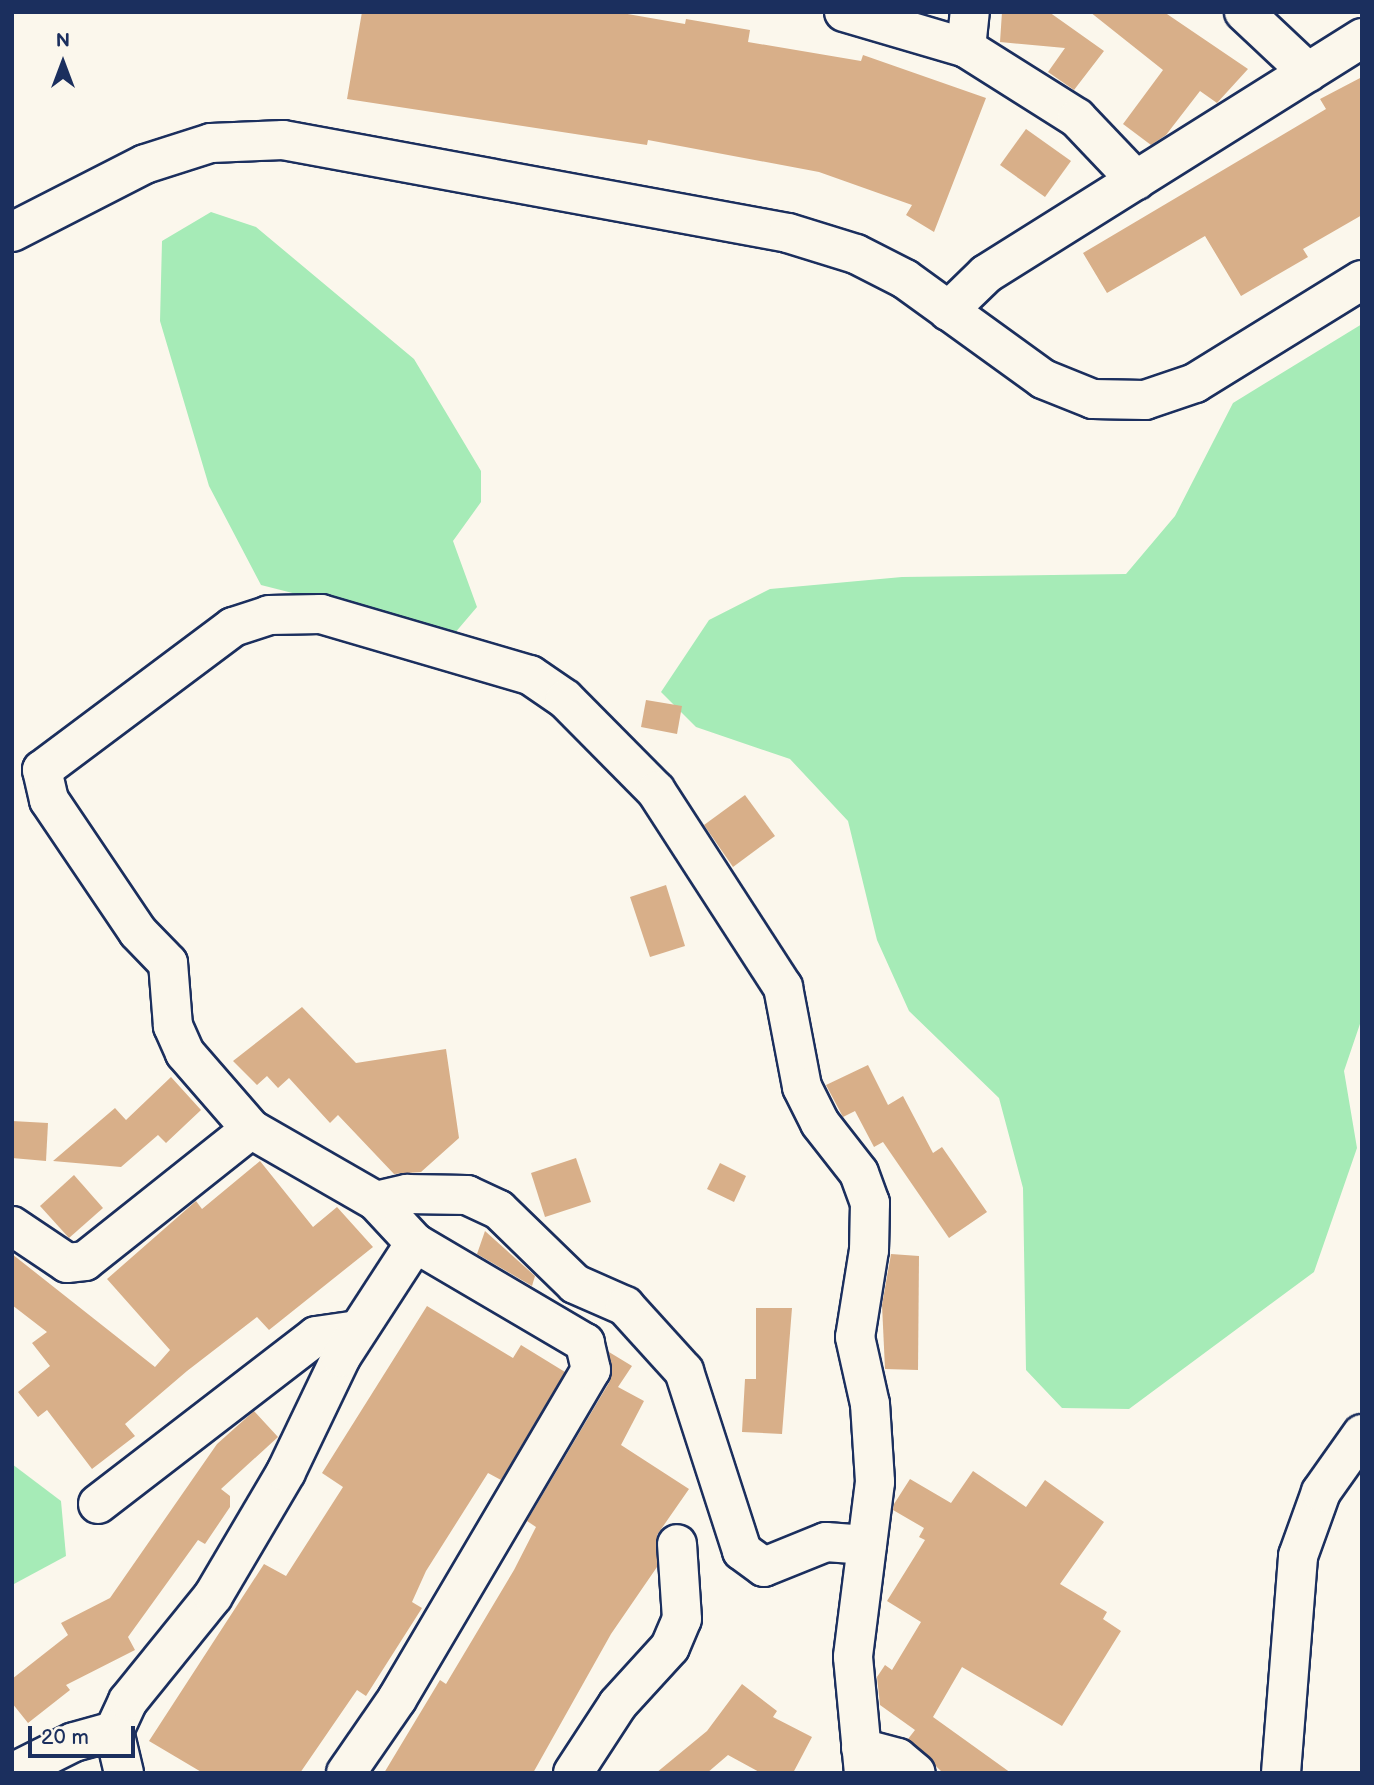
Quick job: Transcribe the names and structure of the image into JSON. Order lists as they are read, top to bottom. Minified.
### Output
{"scale_bar":"20 m","north":"top"}
